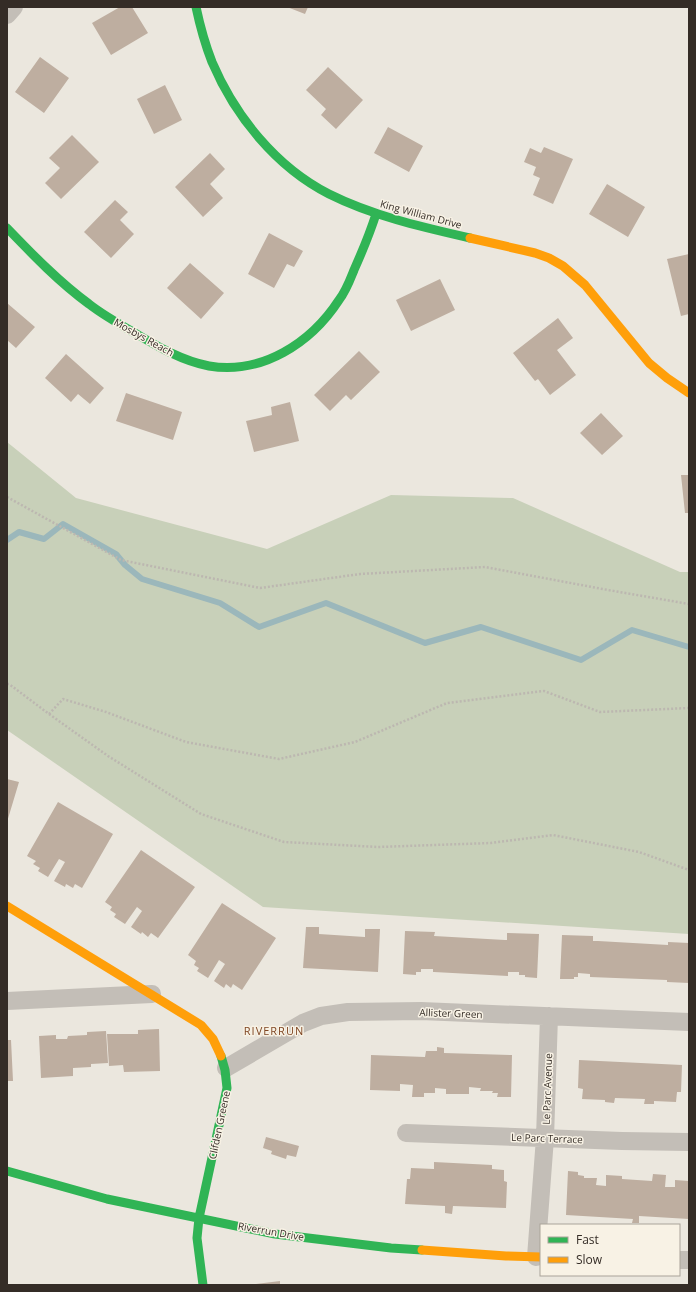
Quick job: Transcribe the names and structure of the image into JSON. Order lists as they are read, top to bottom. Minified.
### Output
{"streets":{"street":["King William Drive","Mosbys Reach","Allister Green","Le Parc Avenue","Clifden Greene","Le Parc Terrace","Riverrun Drive"]},"crossings":[["King William Drive","Mosbys Reach"],["Allister Green","Le Parc Avenue"],["Allister Green","Clifden Greene"],["Le Parc Avenue","Le Parc Terrace"],["Le Parc Avenue","Riverrun Drive"],["Clifden Greene","Riverrun Drive"]],"districts":["RIVERRUN"],"legend":["Fast","Slow"]}
